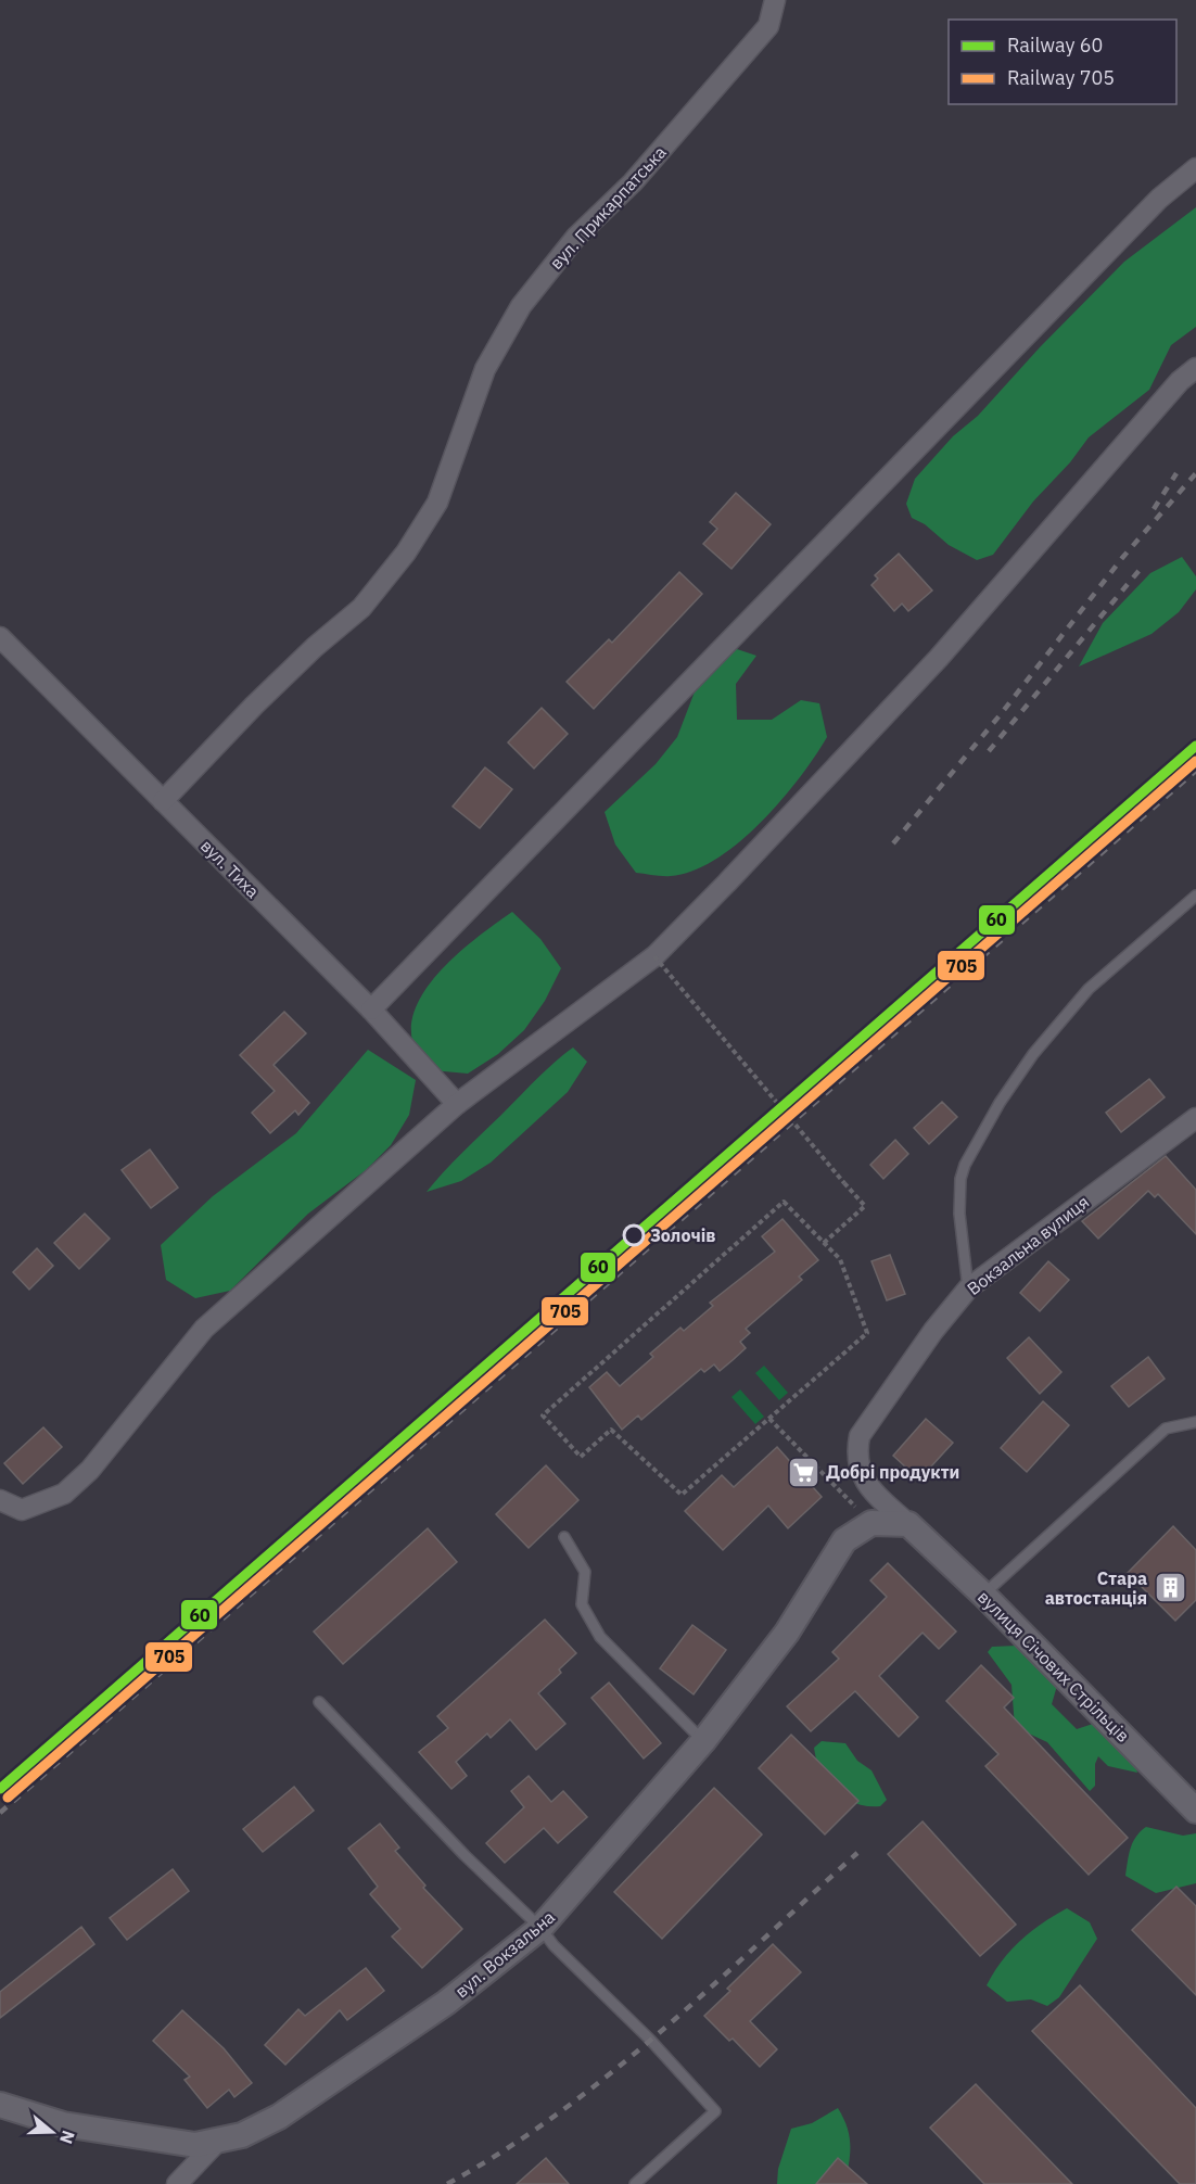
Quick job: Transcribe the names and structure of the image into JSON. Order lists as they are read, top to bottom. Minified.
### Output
{"streets":{"street":["вул. Прикарпатська","вул. Тиха","Вокзальна вулиця","вулиця Січових Стрільців","вул. Вокзальна"]},"crossings":[["вул. Прикарпатська","вул. Тиха"],["Вокзальна вулиця","вулиця Січових Стрільців"]],"places":{"other":["Золочів"],"supermarket":["Добрі продукти"],"building":["Стара автостанція"]},"lines":["rail line 60","rail line 705"],"legend":["Railway 60","Railway 705"],"north":"right"}
